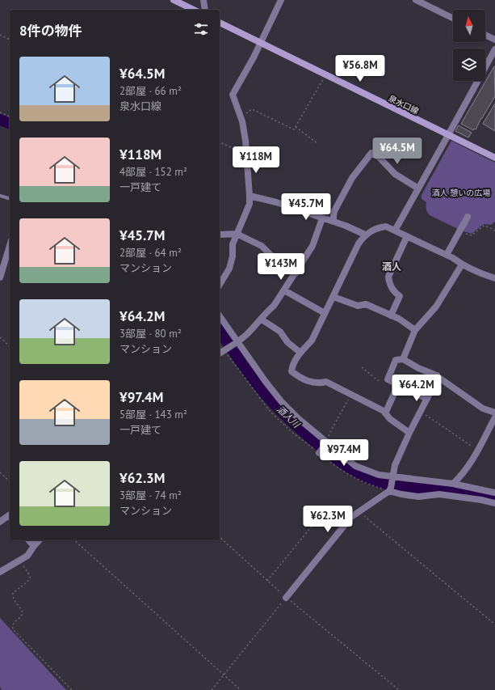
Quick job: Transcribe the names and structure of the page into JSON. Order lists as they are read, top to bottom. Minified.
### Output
{"streets":{"main road":["泉水口線"]},"districts":["酒人"],"water":["酒人川"],"parks":["酒人 憩いの広場"],"north":"top","page":{"heading":"8件の物件","list":[{"name":"¥64.5M","note":"2部屋 · 66 m² · 泉水口線"},{"name":"¥118M","note":"4部屋 · 152 m² · 一戸建て"},{"name":"¥45.7M","note":"2部屋 · 64 m² · マンション"},{"name":"¥64.2M","note":"3部屋 · 80 m² · マンション"},{"name":"¥97.4M","note":"5部屋 · 143 m² · 一戸建て"},{"name":"¥62.3M","note":"3部屋 · 74 m² · マンション"}],"price":["¥56.8M","¥64.5M","¥118M","¥45.7M","¥143M","¥64.2M","¥97.4M","¥62.3M"]}}
